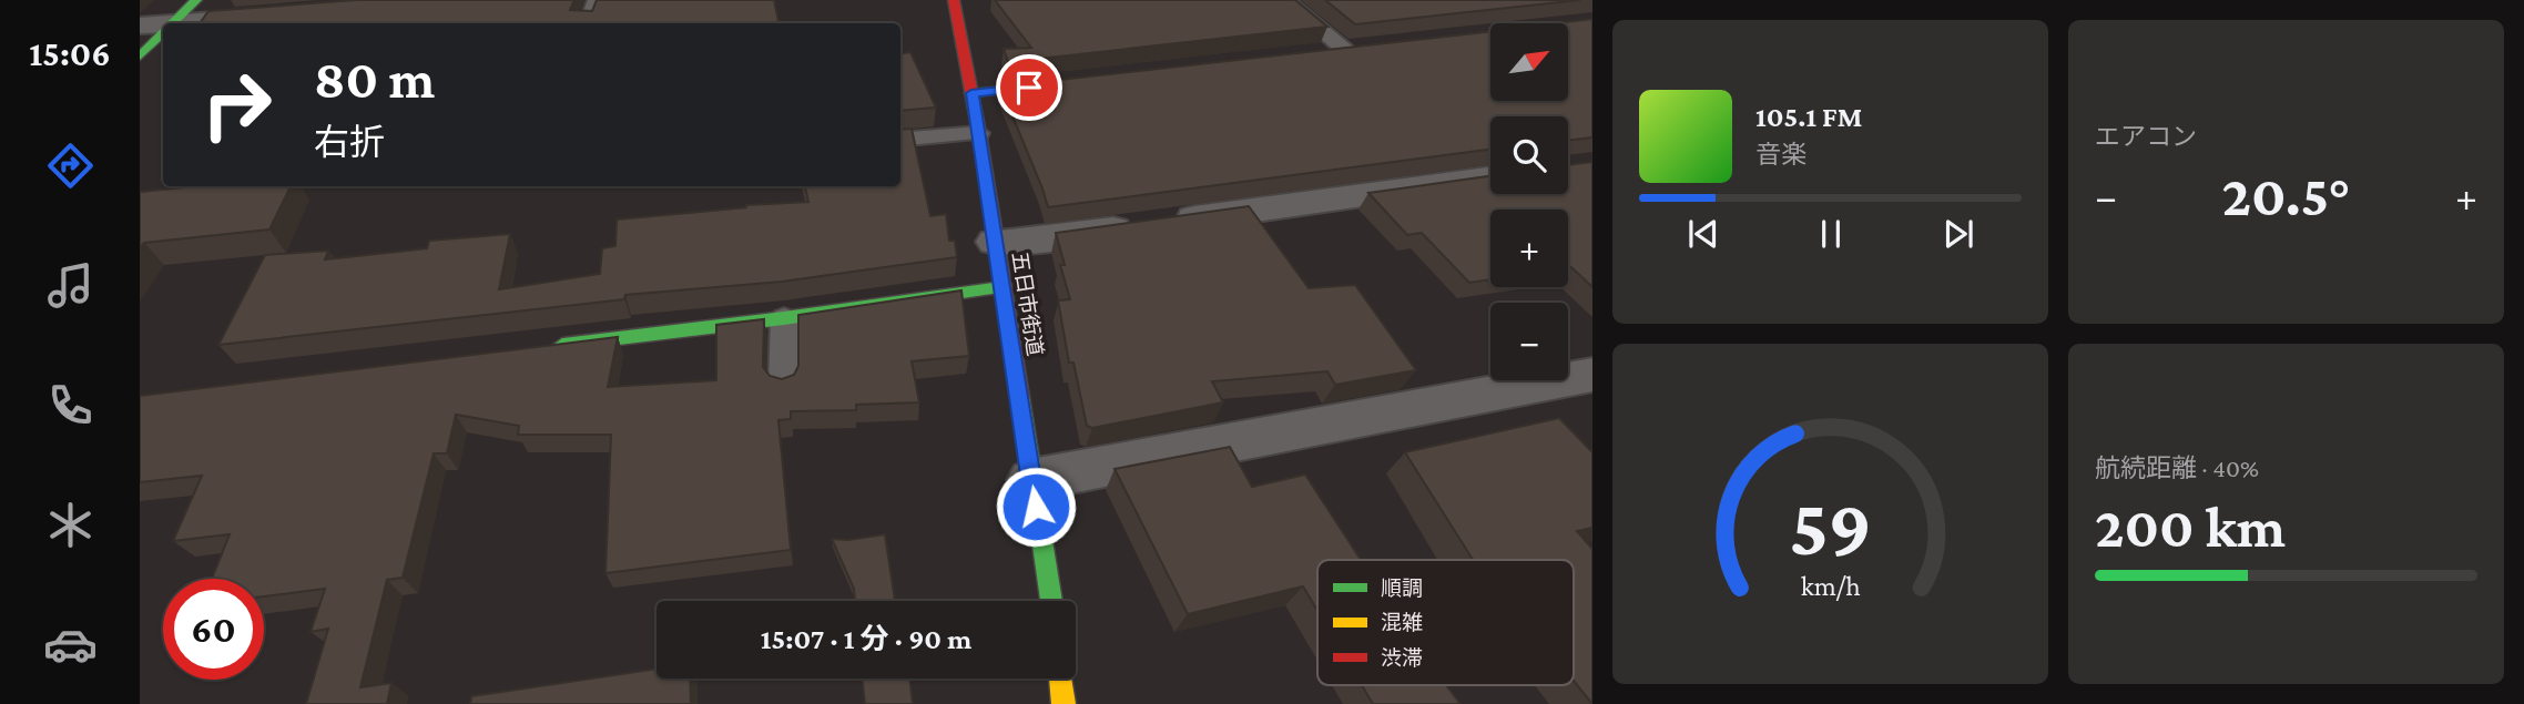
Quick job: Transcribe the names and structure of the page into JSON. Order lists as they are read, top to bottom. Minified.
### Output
{"streets":{"main road":["五日市街道"]},"legend":["順調","混雑","渋滞"],"north":"top right","page":{"tabs":"15:06","tile":["エアコン",["航続距離 · 40%","200 km"]],"map_buttons":["+","−"],"turn":["80 m","右折"],"song":["105.1 FM","音楽"],"heat":["−","20.5°","+"],"limit":"60","trip":"15:07 · 1 分 · 90 m","gauge":["59","km/h"]}}
